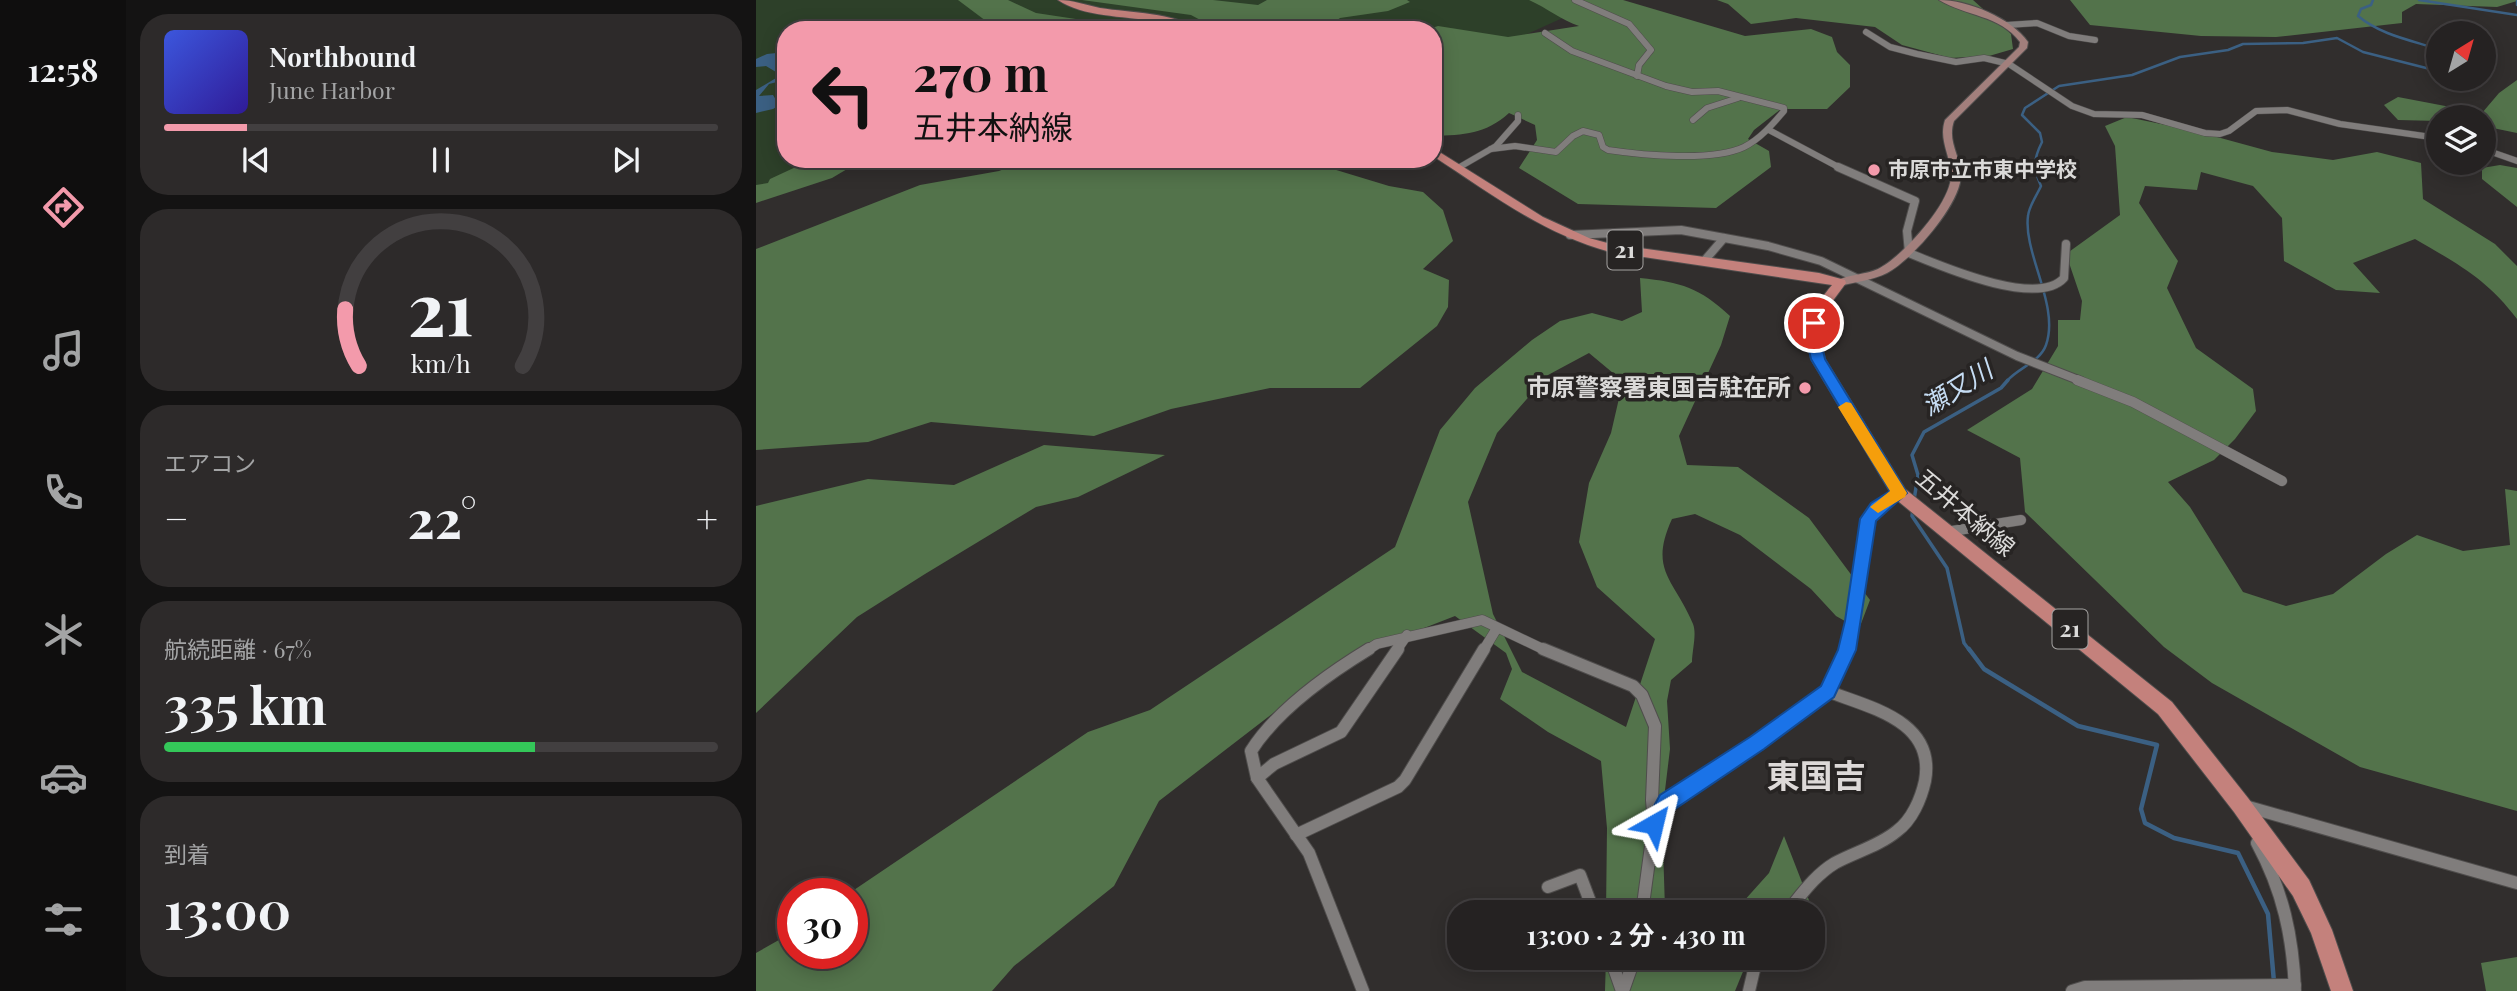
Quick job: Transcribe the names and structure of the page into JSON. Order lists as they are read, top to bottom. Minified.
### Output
{"streets":{"main road":["21","五井本納線"]},"crossings":[["21","五井本納線"]],"districts":["東国吉"],"water":["瀬又川"],"places":["市原市立市東中学校","市原警察署東国吉駐在所"],"north":"top right","page":{"tabs":"12:58","turn":["270 m","五井本納線"],"song":["Northbound","June Harbor"],"tile":["エアコン",["航続距離 · 67%","335 km"],["到着","13:00"]],"heat":["−","22°","+"],"limit":"30","trip":"13:00 · 2 分 · 430 m","gauge":["21","km/h"]}}
